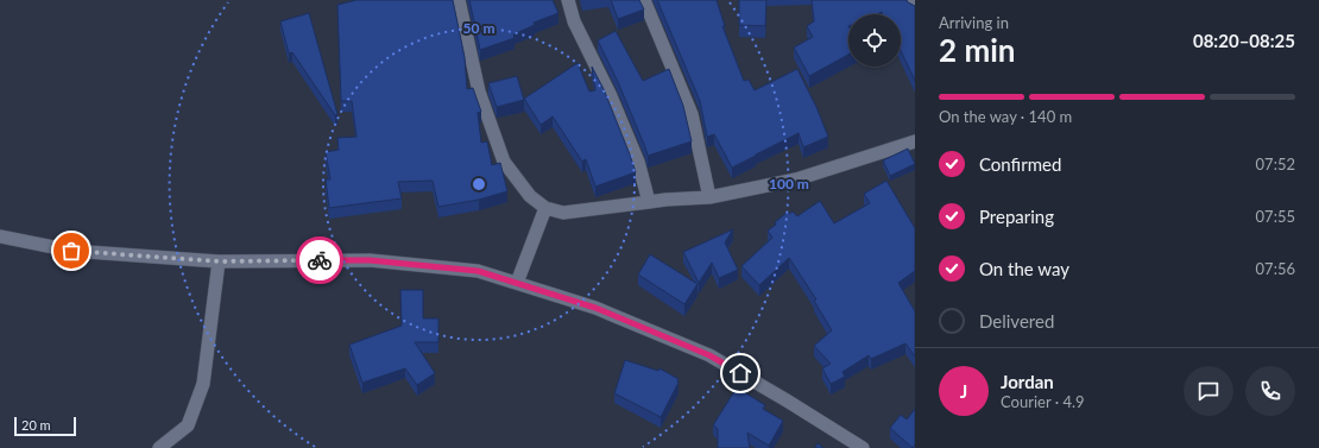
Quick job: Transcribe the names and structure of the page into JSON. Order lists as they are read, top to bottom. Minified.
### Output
{"scale_bar":"20 m","page":{"heading":["2 min","Arriving in","08:20–08:25"],"panel":["Jordan","Courier · 4.9"],"bar":"On the way · 140 m","list":[["Confirmed","07:52"],["Preparing","07:55"],["On the way","07:56"],"Delivered"],"round":"J","scale":"20 m"},"rings":["50 m","100 m"]}
